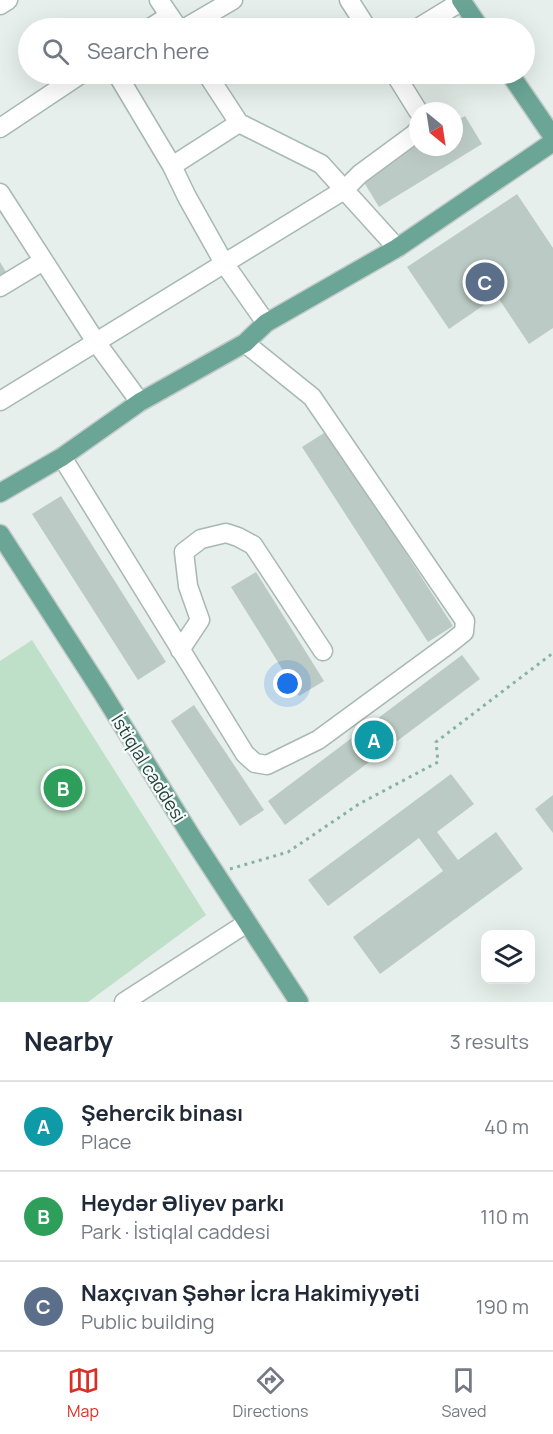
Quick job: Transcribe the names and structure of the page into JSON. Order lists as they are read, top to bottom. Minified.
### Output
{"streets":{"main road":["İstiqlal caddesi"]},"north":"bottom right","page":{"search":"Search here","pins":["C","A","B"],"heading":["Nearby","3 results"],"list":[{"mark":"A","name":"Şehercik binası","note":"Place","value":"40 m"},{"mark":"B","name":"Heydər Əliyev parkı","note":"Park · İstiqlal caddesi","value":"110 m"},{"mark":"C","name":"Naxçıvan Şəhər İcra Hakimiyyəti","note":"Public building","value":"190 m"}],"nav":["Map","Directions","Saved"]}}
